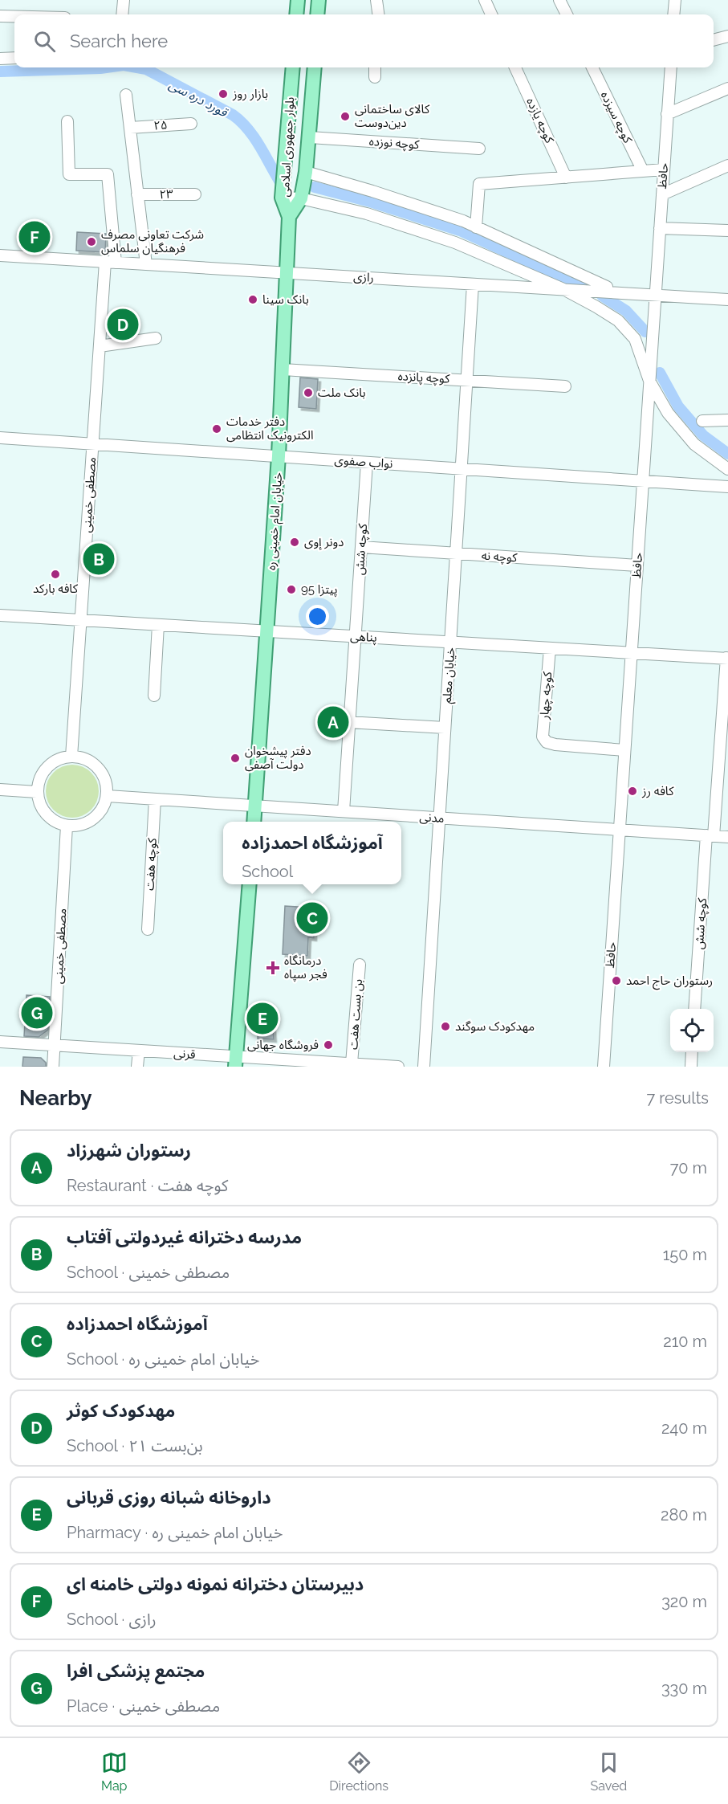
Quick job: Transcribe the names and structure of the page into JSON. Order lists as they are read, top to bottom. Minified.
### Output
{"streets":{"main road":["بلوار جمهوری اسلامی","خیابان امام خمینی ره"],"street":["کوچه سیزده","کوچه یازده","۲۵","کوچه نوزده","حافظ","۲۳","رازی","کوچه پانزده","نواب صفوی","مصطفی خمینی","کوچه شش","کوچه نه","پناهی","خیابان معلم","کوچه چهار","مدنی","کوچه هفت","بن بست هفت","قرنی"]},"crossings":[["کوچه نوزده","بلوار جمهوری اسلامی"],["بلوار جمهوری اسلامی","خیابان امام خمینی ره"],["حافظ","رازی"],["حافظ","نواب صفوی"],["حافظ","کوچه نه"],["حافظ","پناهی"],["حافظ","کوچه چهار"],["حافظ","مدنی"],["رازی","مصطفی خمینی"],["رازی","خیابان امام خمینی ره"],["رازی","خیابان معلم"],["کوچه پانزده","خیابان امام خمینی ره"],["کوچه پانزده","خیابان معلم"],["نواب صفوی","مصطفی خمینی"],["نواب صفوی","خیابان امام خمینی ره"],["نواب صفوی","کوچه شش"],["نواب صفوی","خیابان معلم"],["مصطفی خمینی","پناهی"],["مصطفی خمینی","مدنی"],["مصطفی خمینی","قرنی"],["خیابان امام خمینی ره","پناهی"],["خیابان امام خمینی ره","مدنی"],["کوچه شش","کوچه نه"],["کوچه شش","پناهی"],["کوچه شش","مدنی"],["کوچه نه","خیابان معلم"],["پناهی","خیابان معلم"],["پناهی","کوچه چهار"],["خیابان معلم","مدنی"],["مدنی","کوچه هفت"],["بن بست هفت","قرنی"]],"water":["قورد دره سی"],"places":{"other":["بازار روز","کالای ساختمانی دین‌دوست","شرکت تعاونی مصرف فرهنگیان سلماس","بانک سینا","بانک ملت","دفتر خدمات الکترونیک انتظامی","دونر إوی","کافه بارکد","پیتزا 95","دفتر پیشخوان دولت آصفی","کافه رز","رستوران حاج احمد","مهدکودک سوگند","فروشگاه جهانی"],"health":["درمانگاه فجر سپاه"]},"page":{"search":"Search here","pins":["F","D","B","A","C","G","E"],"popup":["آموزشگاه احمدزاده","School"],"heading":["Nearby","7 results"],"list":[{"mark":"A","name":"رستوران شهرزاد","note":"Restaurant · کوچه هفت","value":"70 m"},{"mark":"B","name":"مدرسه دخترانه غیردولتی آفتاب","note":"School · مصطفی خمینی","value":"150 m"},{"mark":"C","name":"آموزشگاه احمدزاده","note":"School · خیابان امام خمینی ره","value":"210 m"},{"mark":"D","name":"مهدکودک کوثر","note":"School · بن‌بست ۲۱","value":"240 m"},{"mark":"E","name":"داروخانه شبانه روزی قربانی","note":"Pharmacy · خیابان امام خمینی ره","value":"280 m"},{"mark":"F","name":"دبیرستان دخترانه نمونه دولتی خامنه ای","note":"School · رازی","value":"320 m"},{"mark":"G","name":"مجتمع پزشکی افرا","note":"Place · مصطفی خمینی","value":"330 m"}],"nav":["Map","Directions","Saved"]}}
